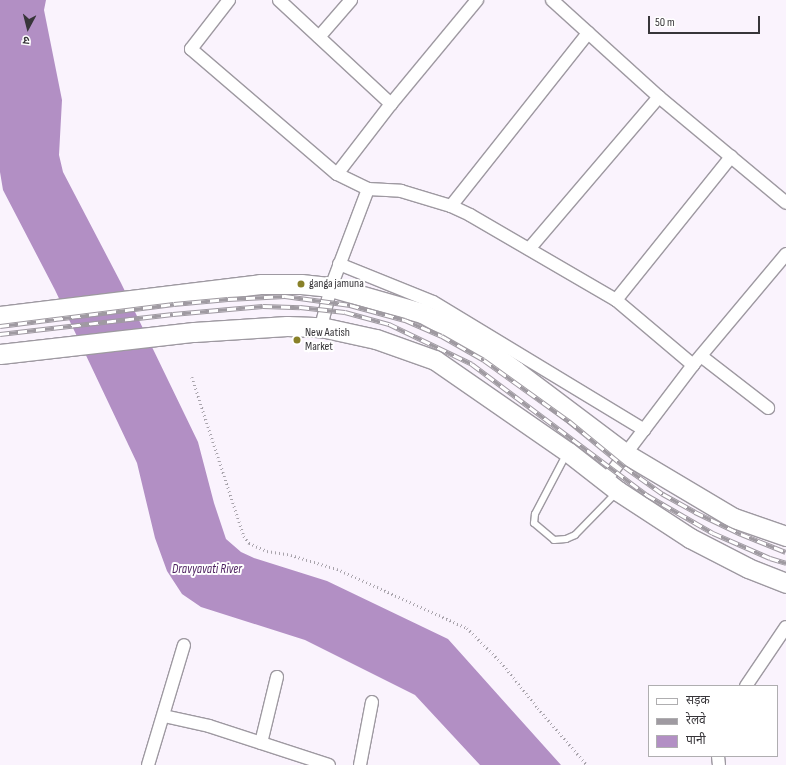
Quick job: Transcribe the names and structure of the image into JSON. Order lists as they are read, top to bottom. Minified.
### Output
{"water":["Dravyavati River"],"places":["ganga jamuna","New Aatish Market"],"legend":["सड़क","रेलवे","पानी"],"scale_bar":"50 m","north":"bottom"}
